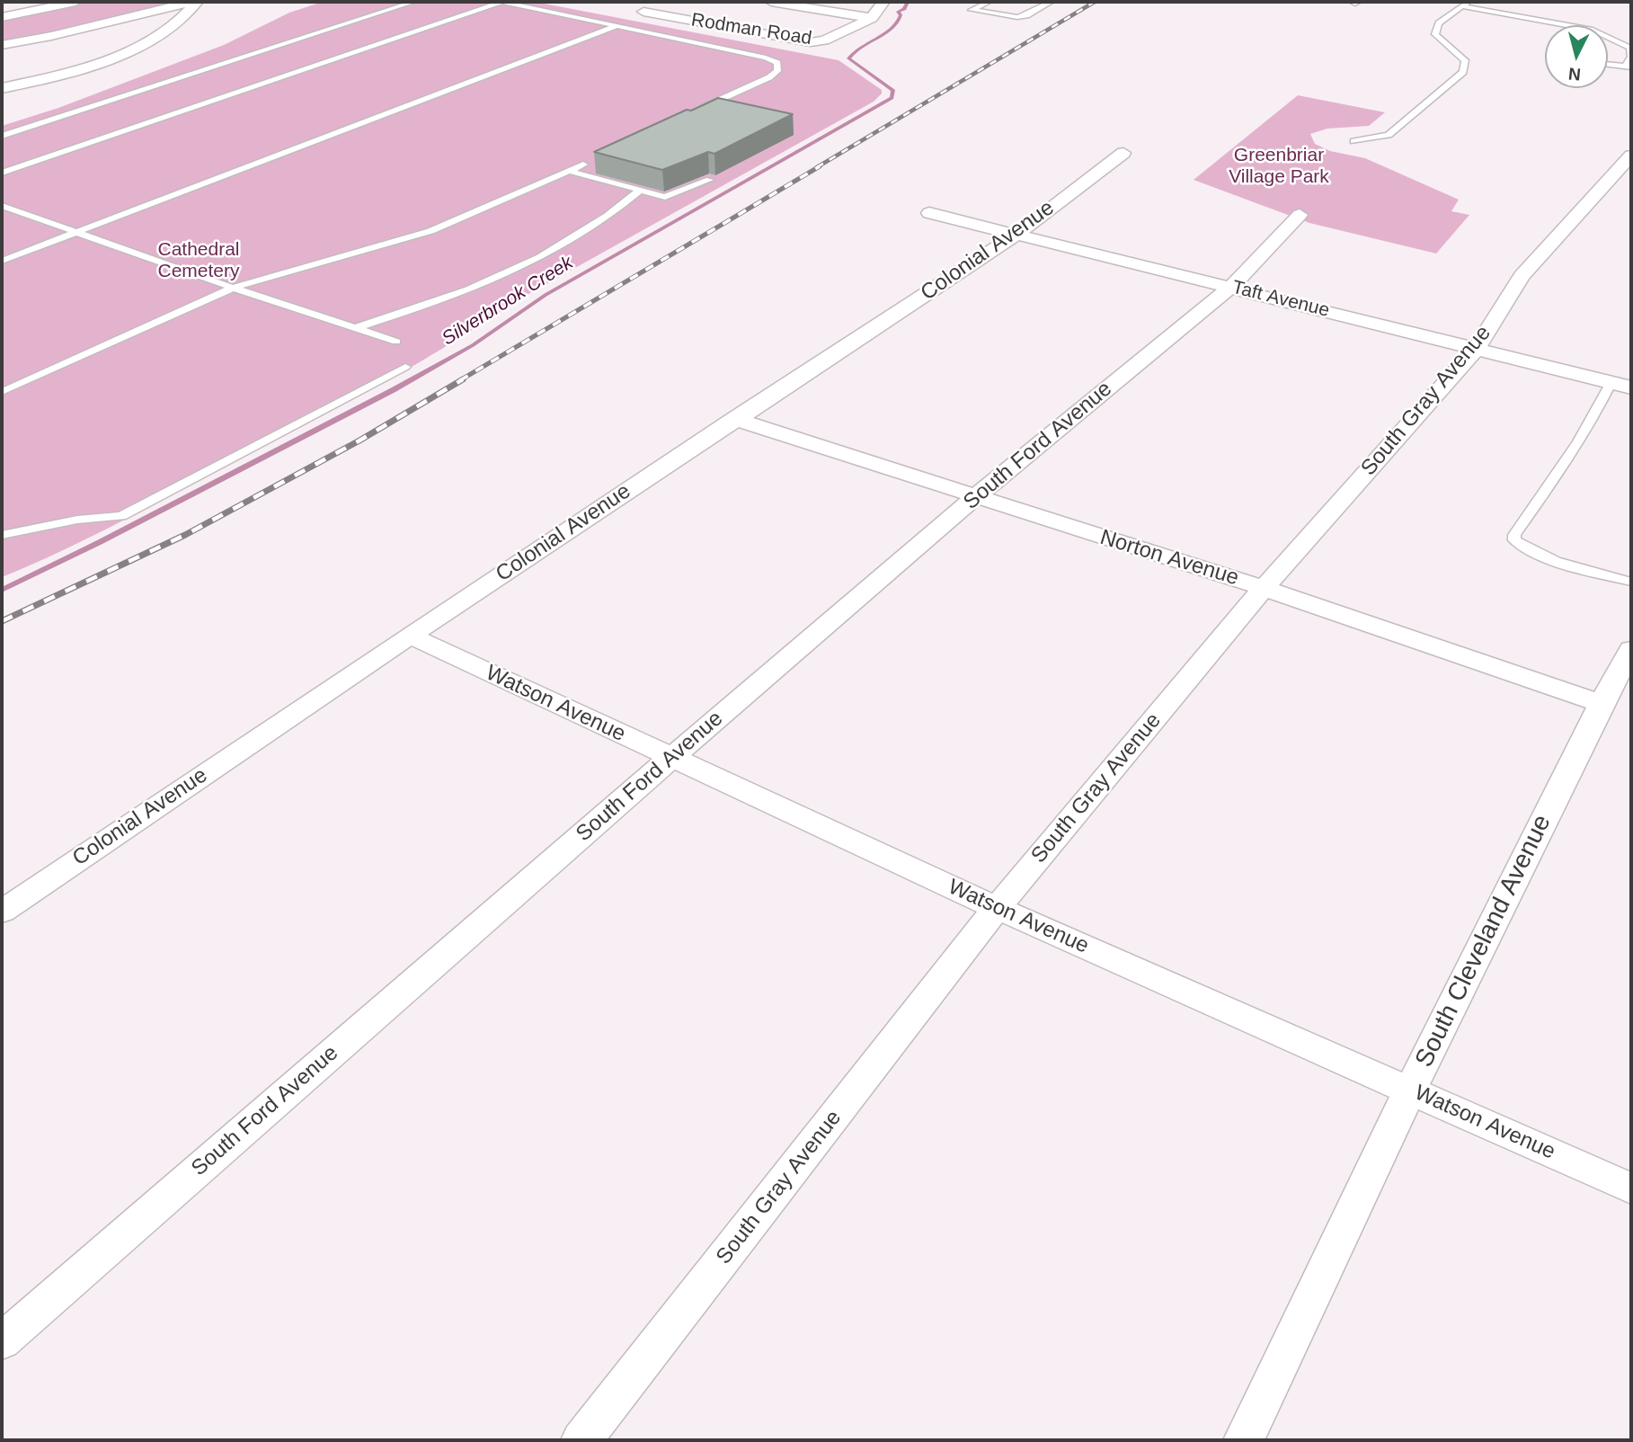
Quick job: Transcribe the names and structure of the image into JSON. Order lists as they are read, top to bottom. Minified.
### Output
{"streets":{"street":["Rodman Road","Colonial Avenue","Taft Avenue","South Gray Avenue","South Ford Avenue","Norton Avenue","Watson Avenue","South Cleveland Avenue"]},"crossings":[["Colonial Avenue","Taft Avenue"],["Colonial Avenue","Norton Avenue"],["Colonial Avenue","Watson Avenue"],["Taft Avenue","South Gray Avenue"],["Taft Avenue","South Ford Avenue"],["South Gray Avenue","Norton Avenue"],["South Gray Avenue","Watson Avenue"],["South Ford Avenue","Norton Avenue"],["South Ford Avenue","Watson Avenue"],["Norton Avenue","South Cleveland Avenue"],["Watson Avenue","South Cleveland Avenue"]],"water":["Silverbrook Creek"],"parks":["Greenbriar Village Park","Cathedral Cemetery"],"north":"bottom"}
